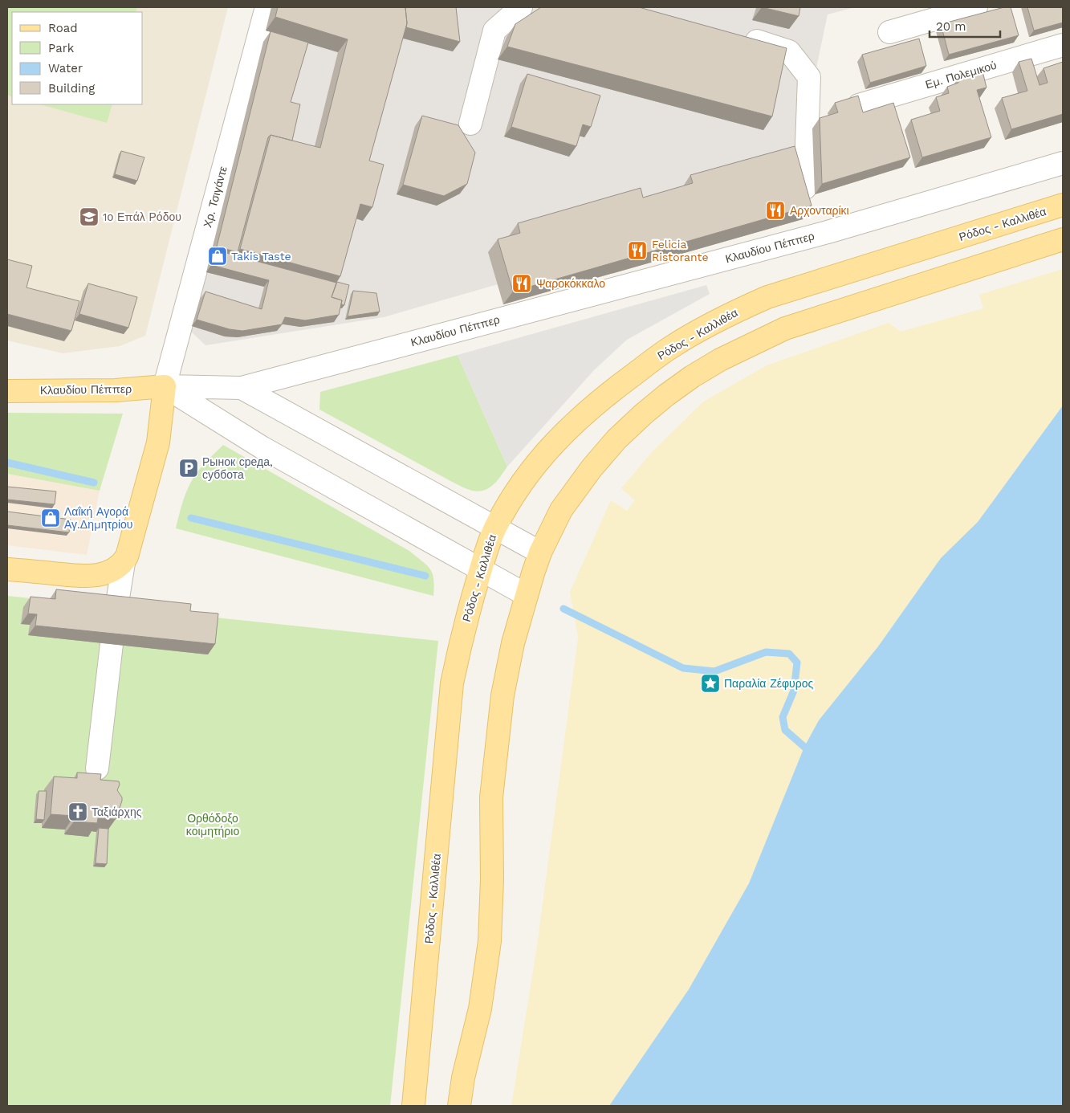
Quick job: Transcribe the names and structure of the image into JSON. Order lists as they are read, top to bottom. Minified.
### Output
{"streets":{"main road":["Ρόδος - Καλλιθέα","Κλαυδίου Πέππερ"],"street":["Εμ. Πολεμικού","Χρ. Τσιγάντε"]},"crossings":[["Χρ. Τσιγάντε","Κλαυδίου Πέππερ"]],"parks":["Ορθόδοξο κοιμητήριο"],"places":{"restaurant":["Αρχονταρίκι","Felicia Ristorante","Ψαροκόκκαλο"],"school or university":["1ο Επάλ Ρόδου"],"shop":["Takis Taste","Λαΐκή Αγορά Αγ.Δημητρίου"],"parking":["Рынок среда, суббота"],"place":["Παραλία Ζέφυρος"],"church":["Ταξιάρχης"]},"legend":["Road","Park","Water","Building"],"scale_bar":"20 m"}
